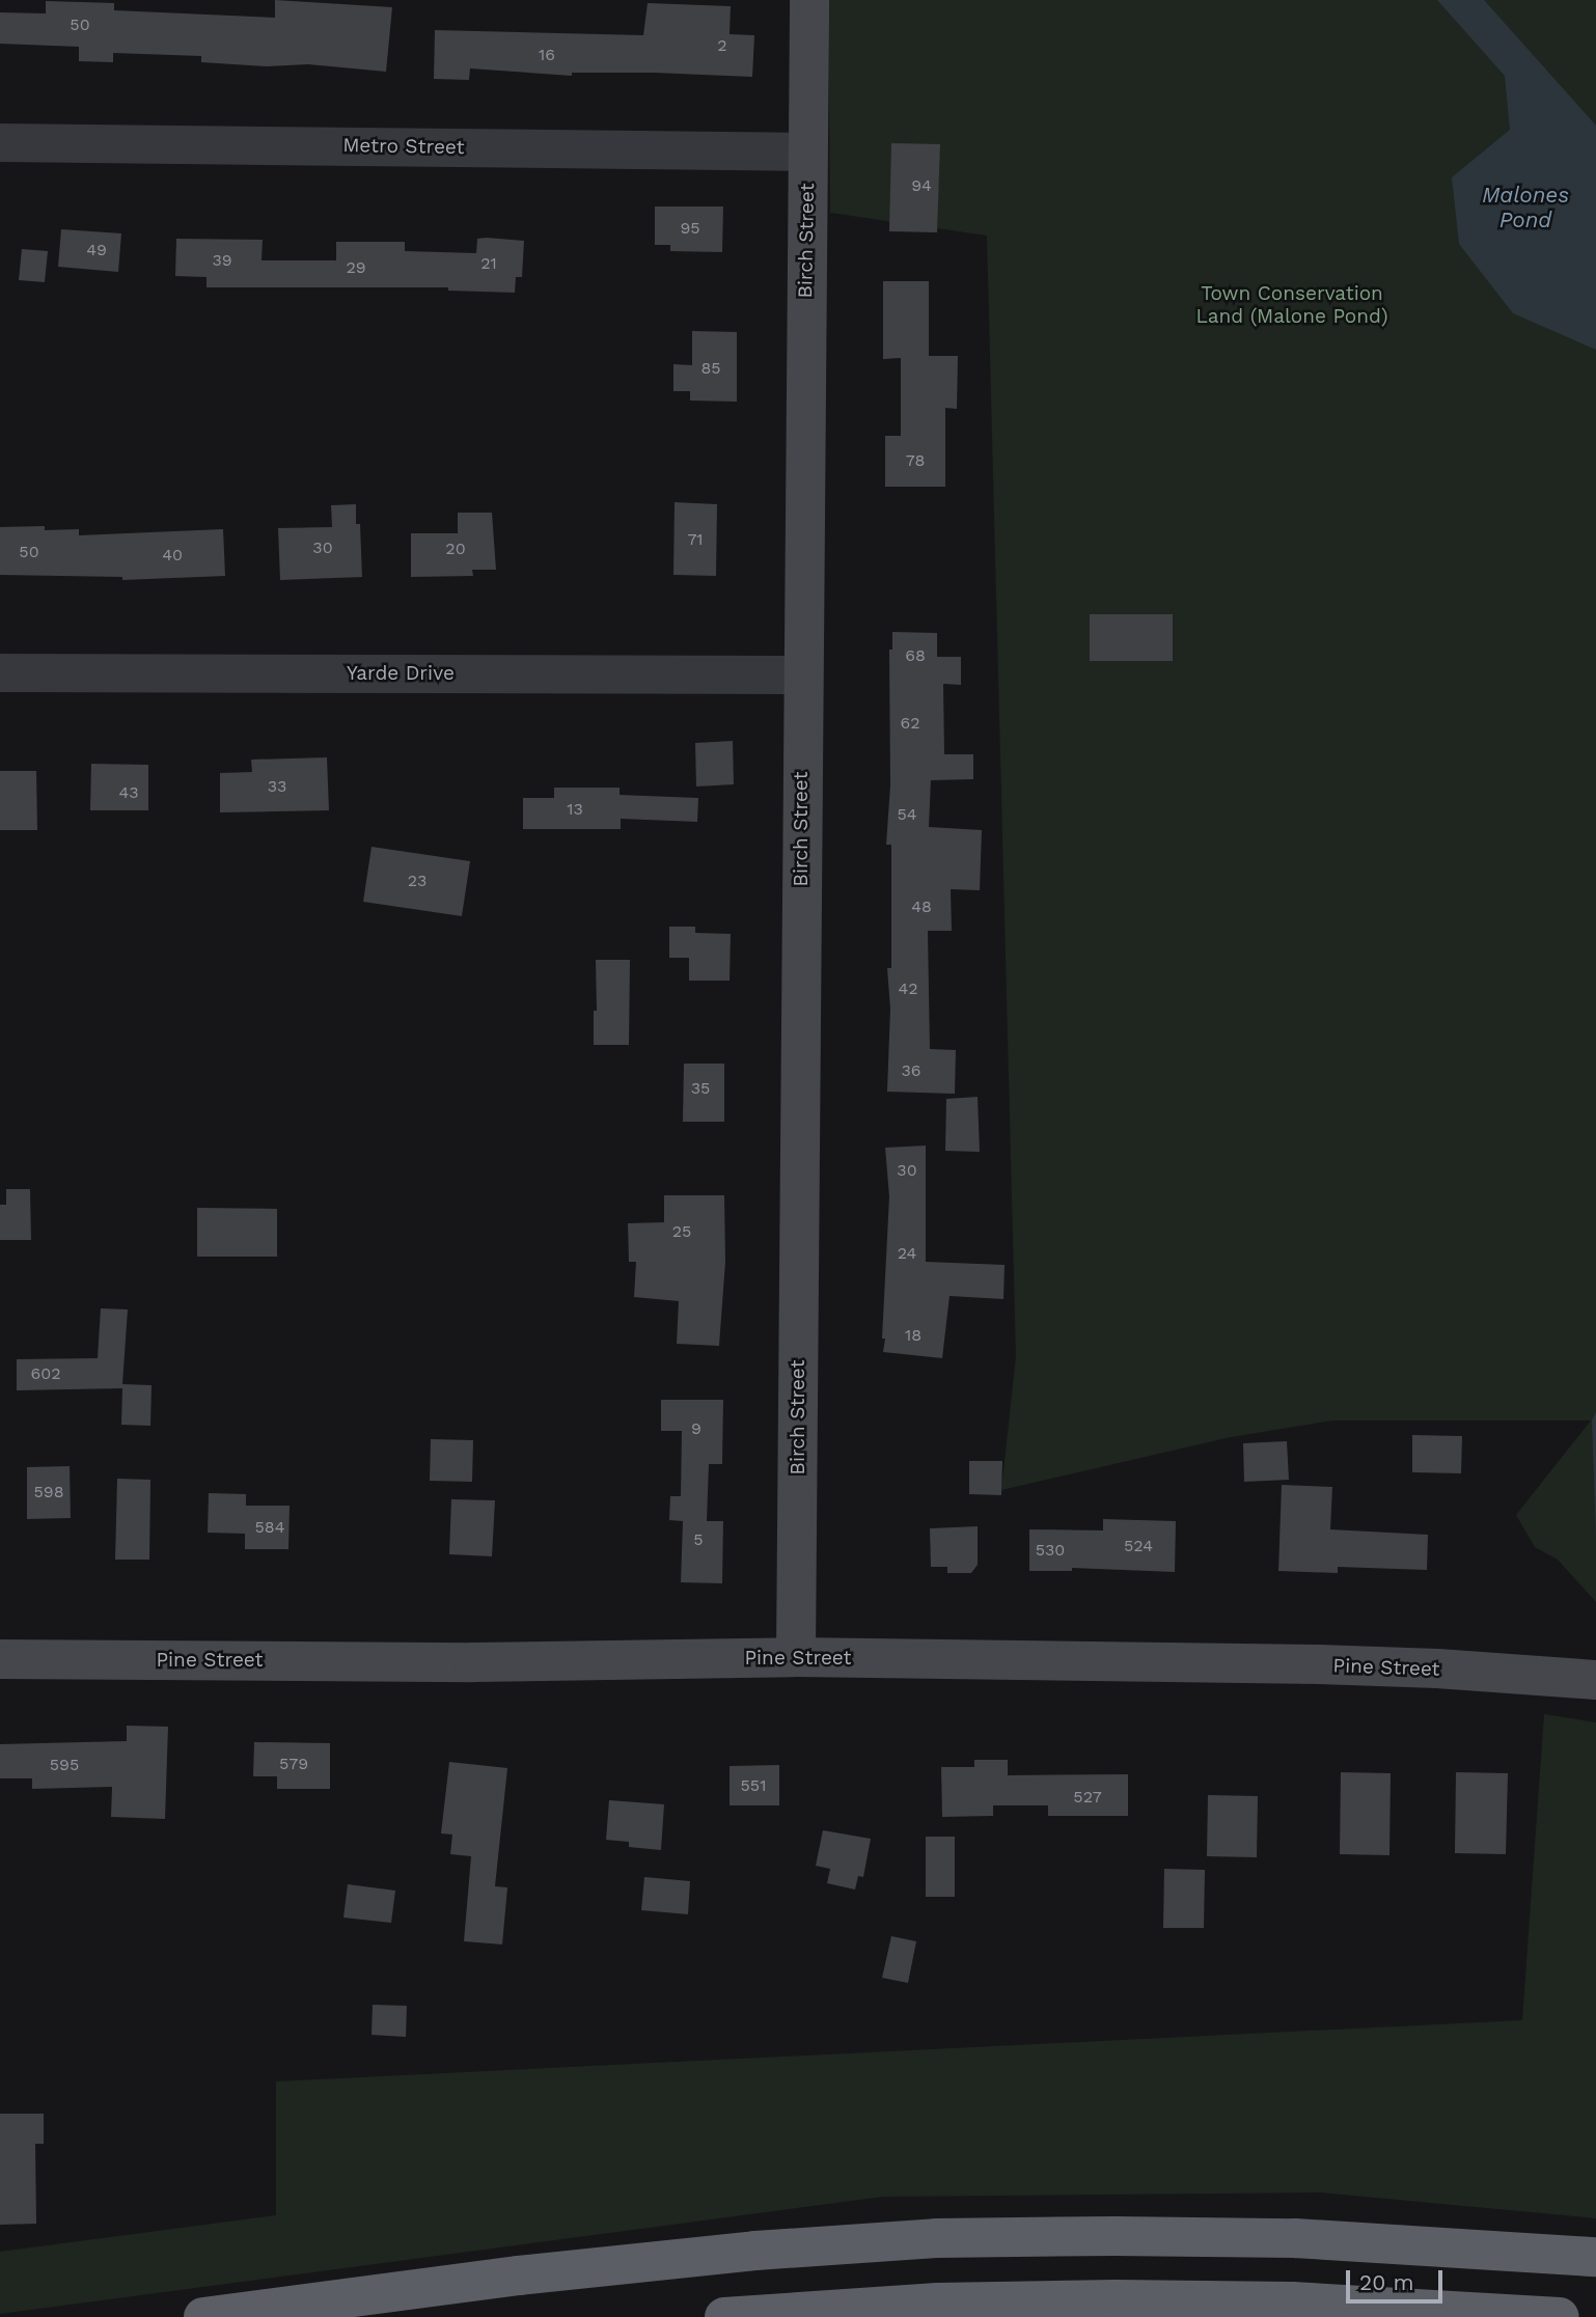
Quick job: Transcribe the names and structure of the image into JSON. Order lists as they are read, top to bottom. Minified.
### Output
{"streets":{"main road":["Birch Street","Pine Street"],"street":["Metro Street","Yarde Drive"]},"crossings":[["Metro Street","Birch Street"],["Birch Street","Yarde Drive"],["Birch Street","Pine Street"]],"water":["Malones Pond"],"parks":["Town Conservation Land (Malone Pond)"],"house_numbers":["50","2","16","94","95","49","39","21","29","85","78","71","30","20","50","40","68","62","33","43","13","54","23","48","42","36","35","30","25","24","18","602","9","598","584","5","524","530","579","595","551","527"],"scale_bar":"20 m"}
